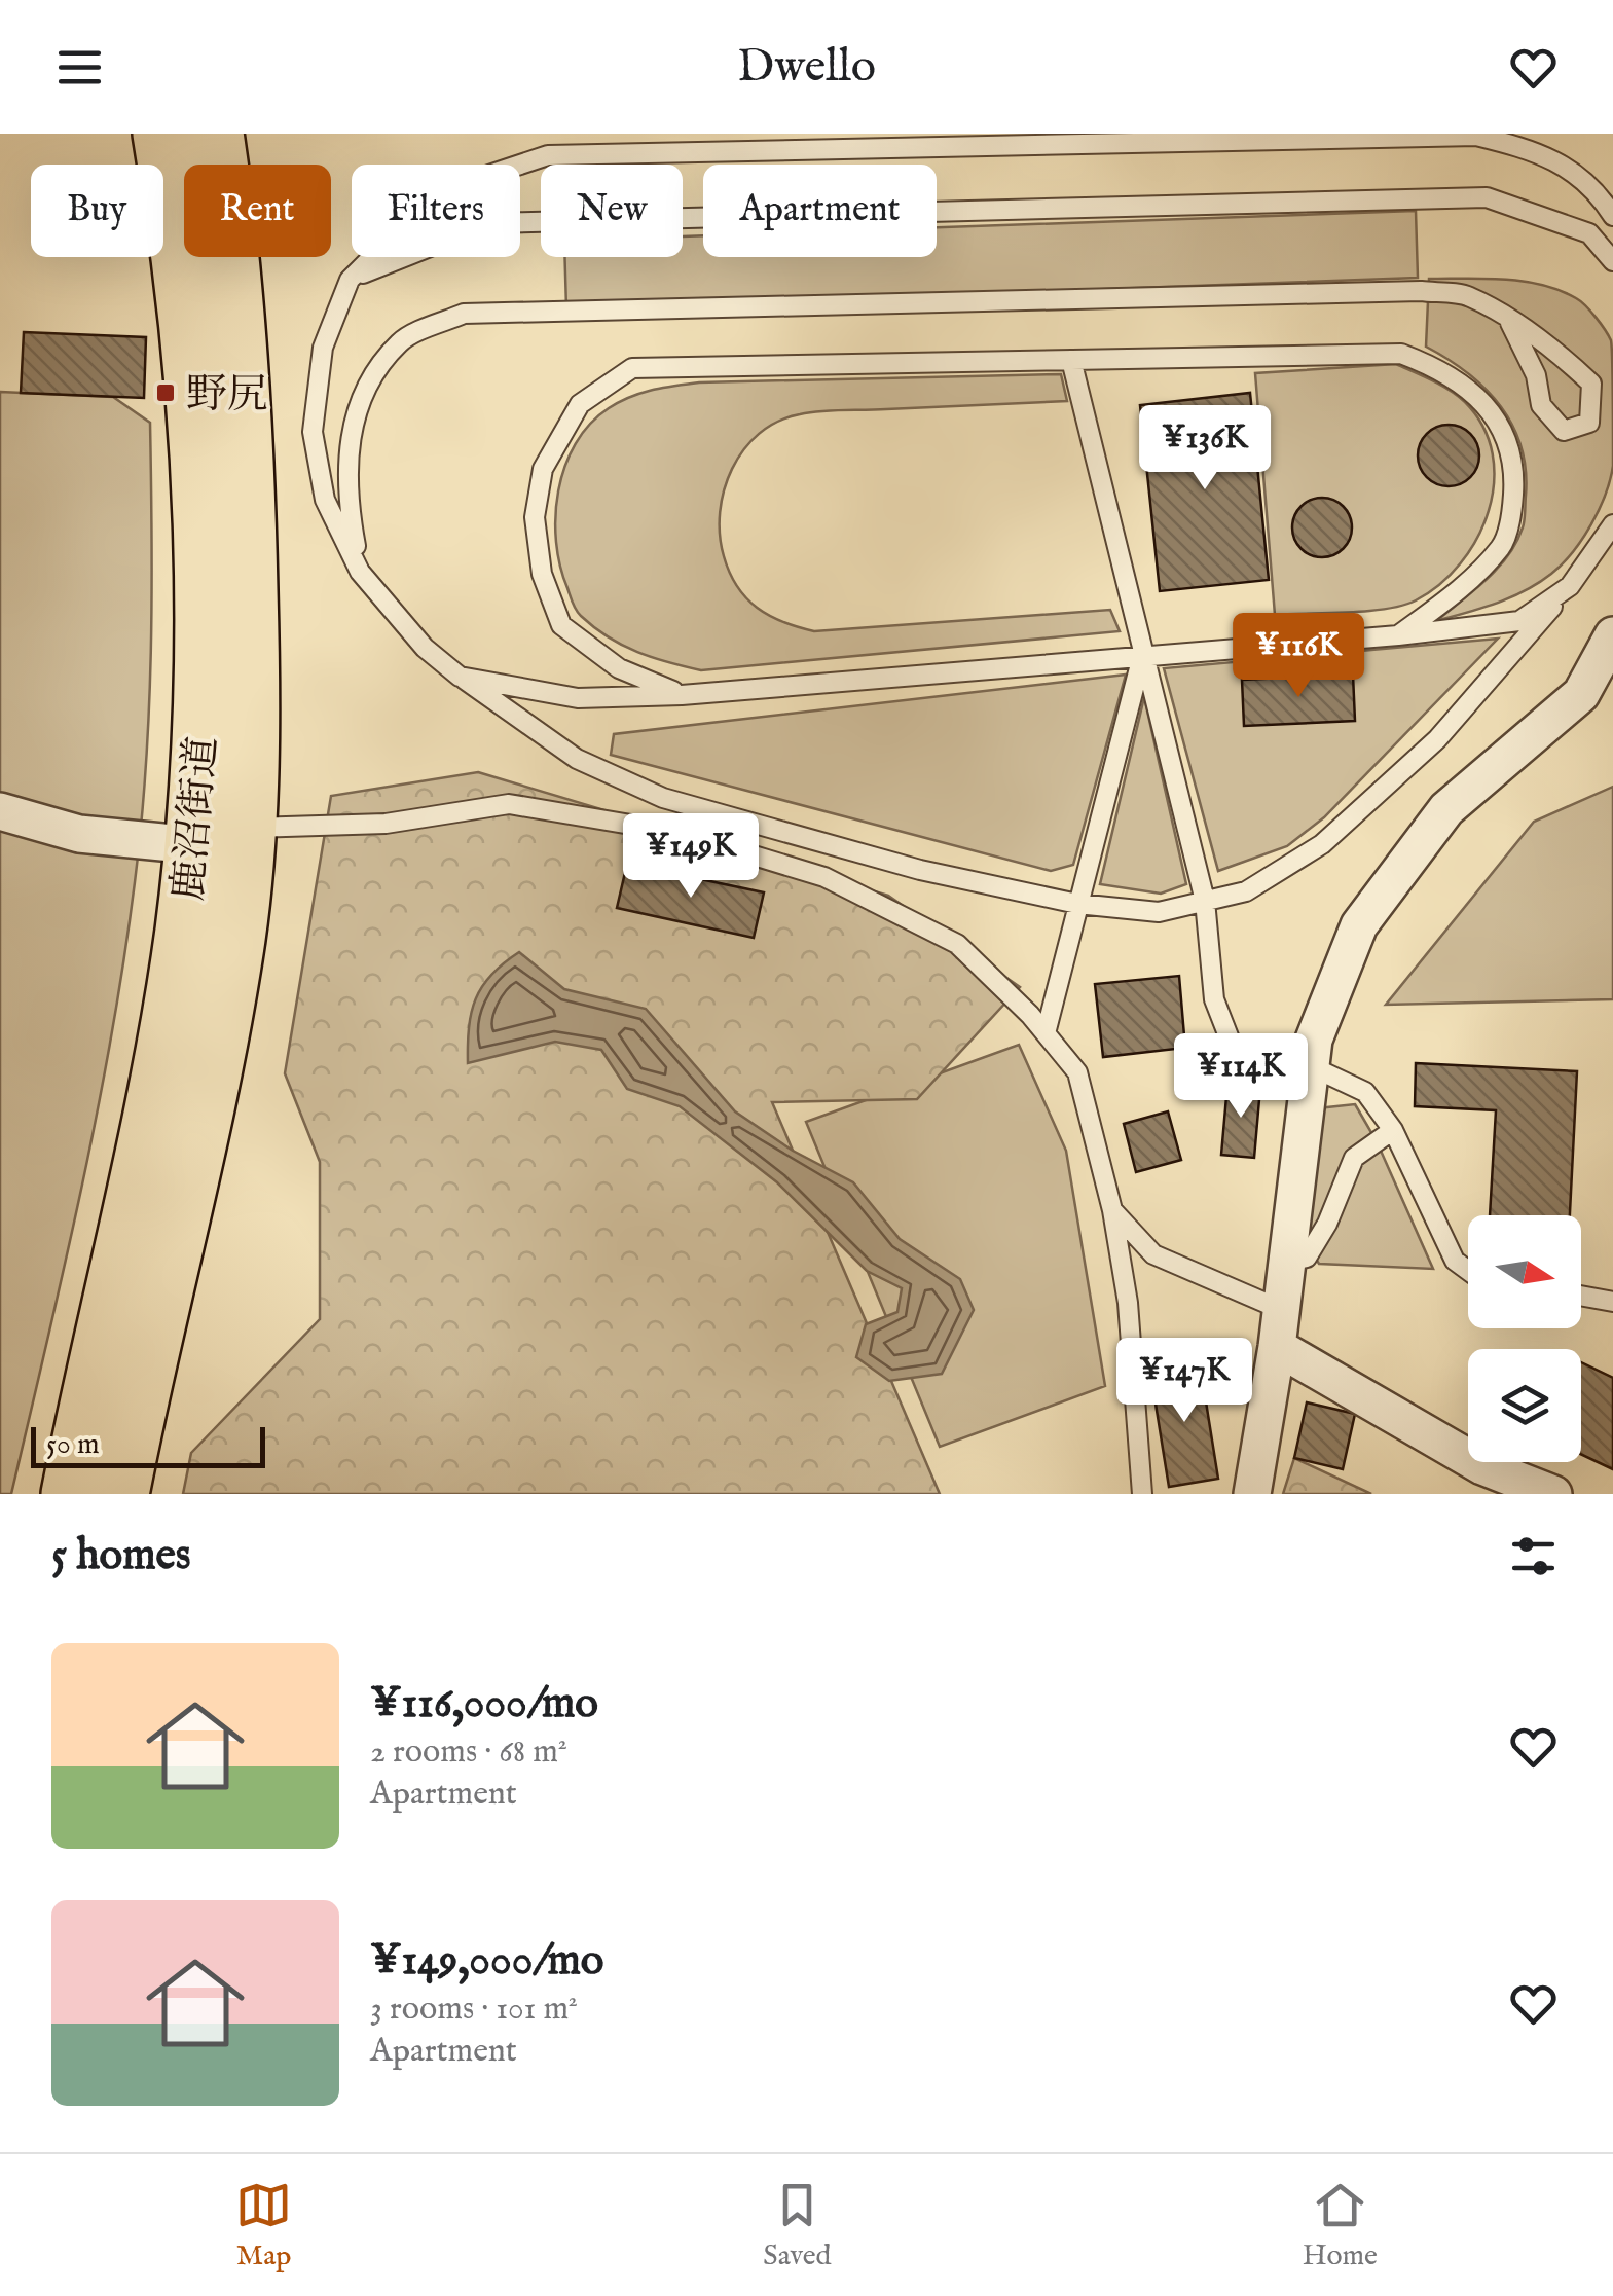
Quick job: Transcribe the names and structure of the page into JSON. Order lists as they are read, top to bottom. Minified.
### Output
{"streets":{"main road":["鹿沼街道"]},"places":{"transit":["野尻"]},"scale_bar":"50 m","north":"right","page":{"header":"Dwello","chip":["Buy","Rent","Filters","New","Apartment"],"price":["¥136K","¥116K","¥149K","¥114K","¥147K"],"scale":"50 m","heading":"5 homes","list":[{"name":"¥116,000/mo","note":"2 rooms · 68 m² · Apartment"},{"name":"¥149,000/mo","note":"3 rooms · 101 m² · Apartment"}],"tabs":["Map","Saved","Home"]}}
